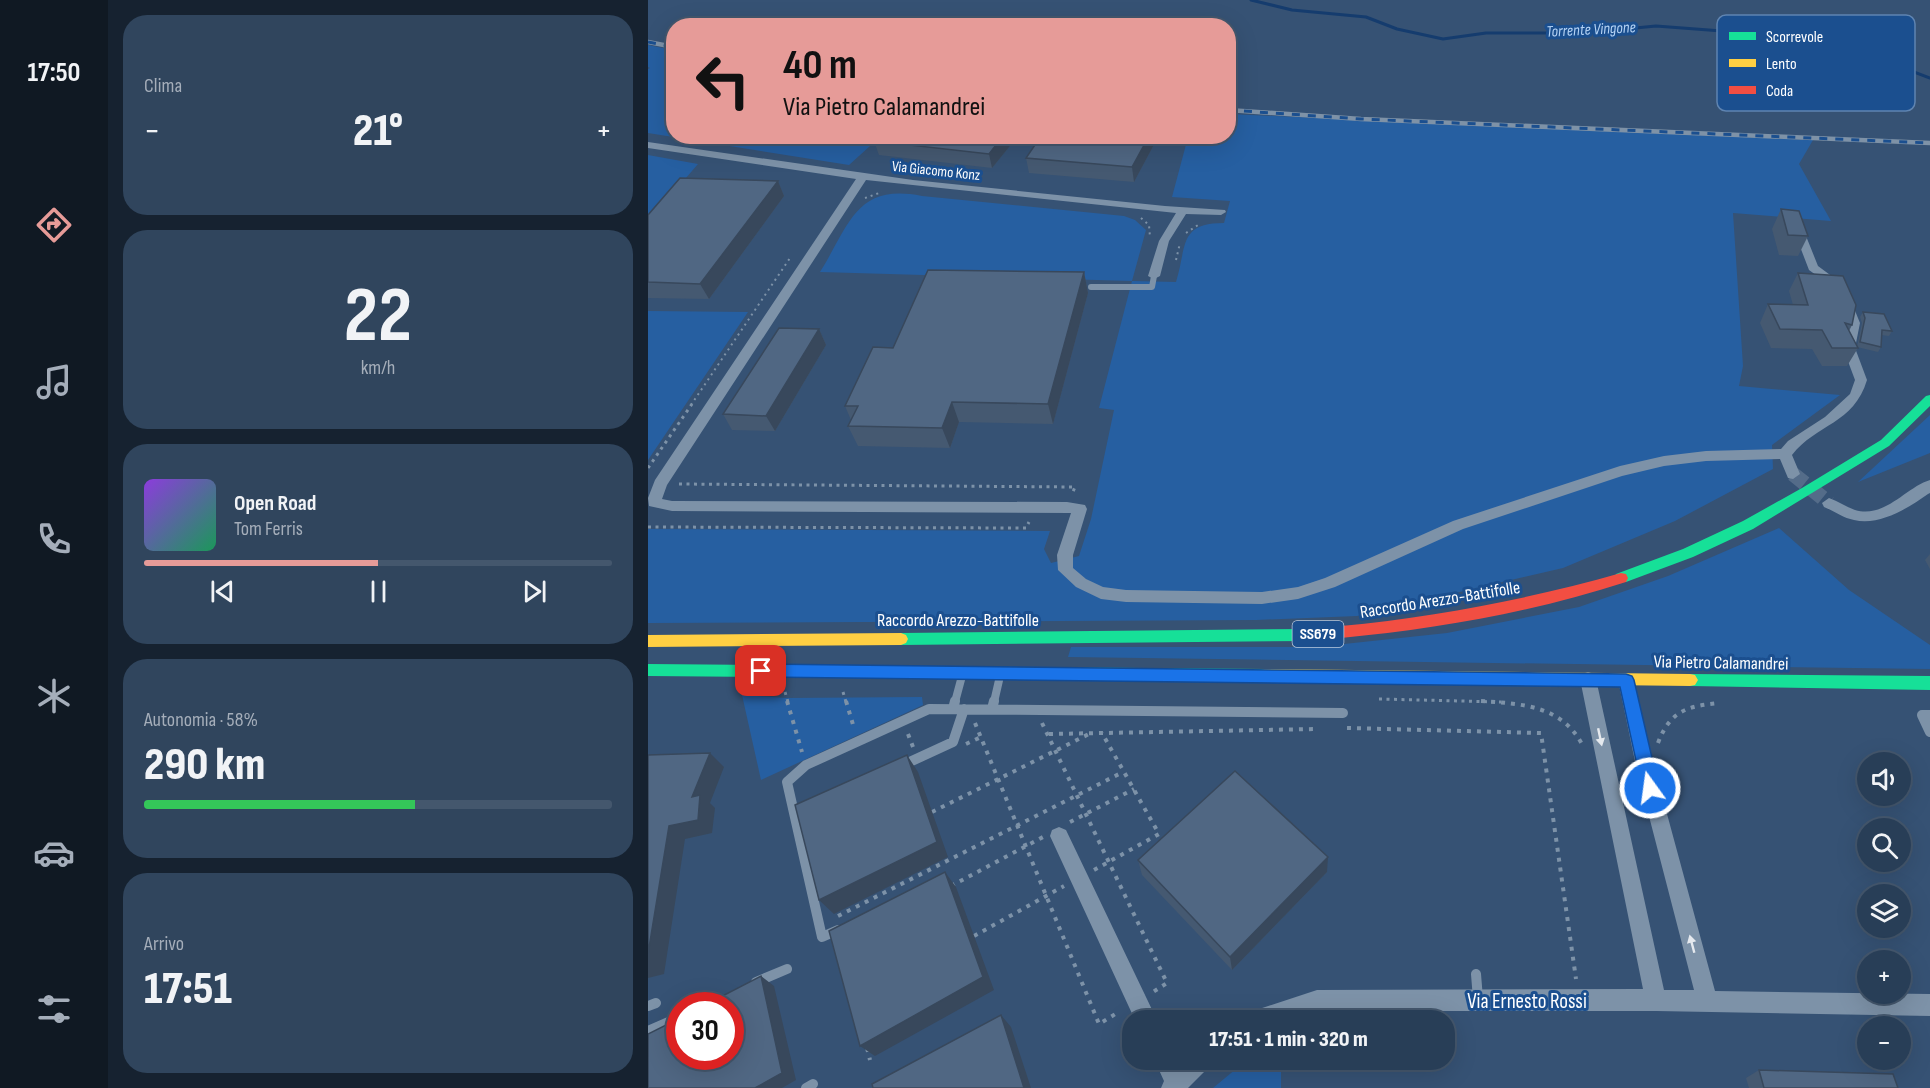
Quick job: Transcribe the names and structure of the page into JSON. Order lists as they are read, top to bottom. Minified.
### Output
{"streets":{"main road":["Raccordo Arezzo-Battifolle","SS679","Via Pietro Calamandrei"],"street":["Via Giacomo Konz","Via Ernesto Rossi"]},"water":["Torrente Vingone"],"legend":["Scorrevole","Lento","Coda"],"page":{"tabs":"17:50","tile":["Clima",["22","km/h"],["Autonomia · 58%","290 km"],["Arrivo","17:51"]],"turn":["40 m","Via Pietro Calamandrei"],"heat":["−","21°","+"],"song":["Open Road","Tom Ferris"],"map_buttons":["+","−"],"limit":"30","trip":"17:51 · 1 min · 320 m"}}
